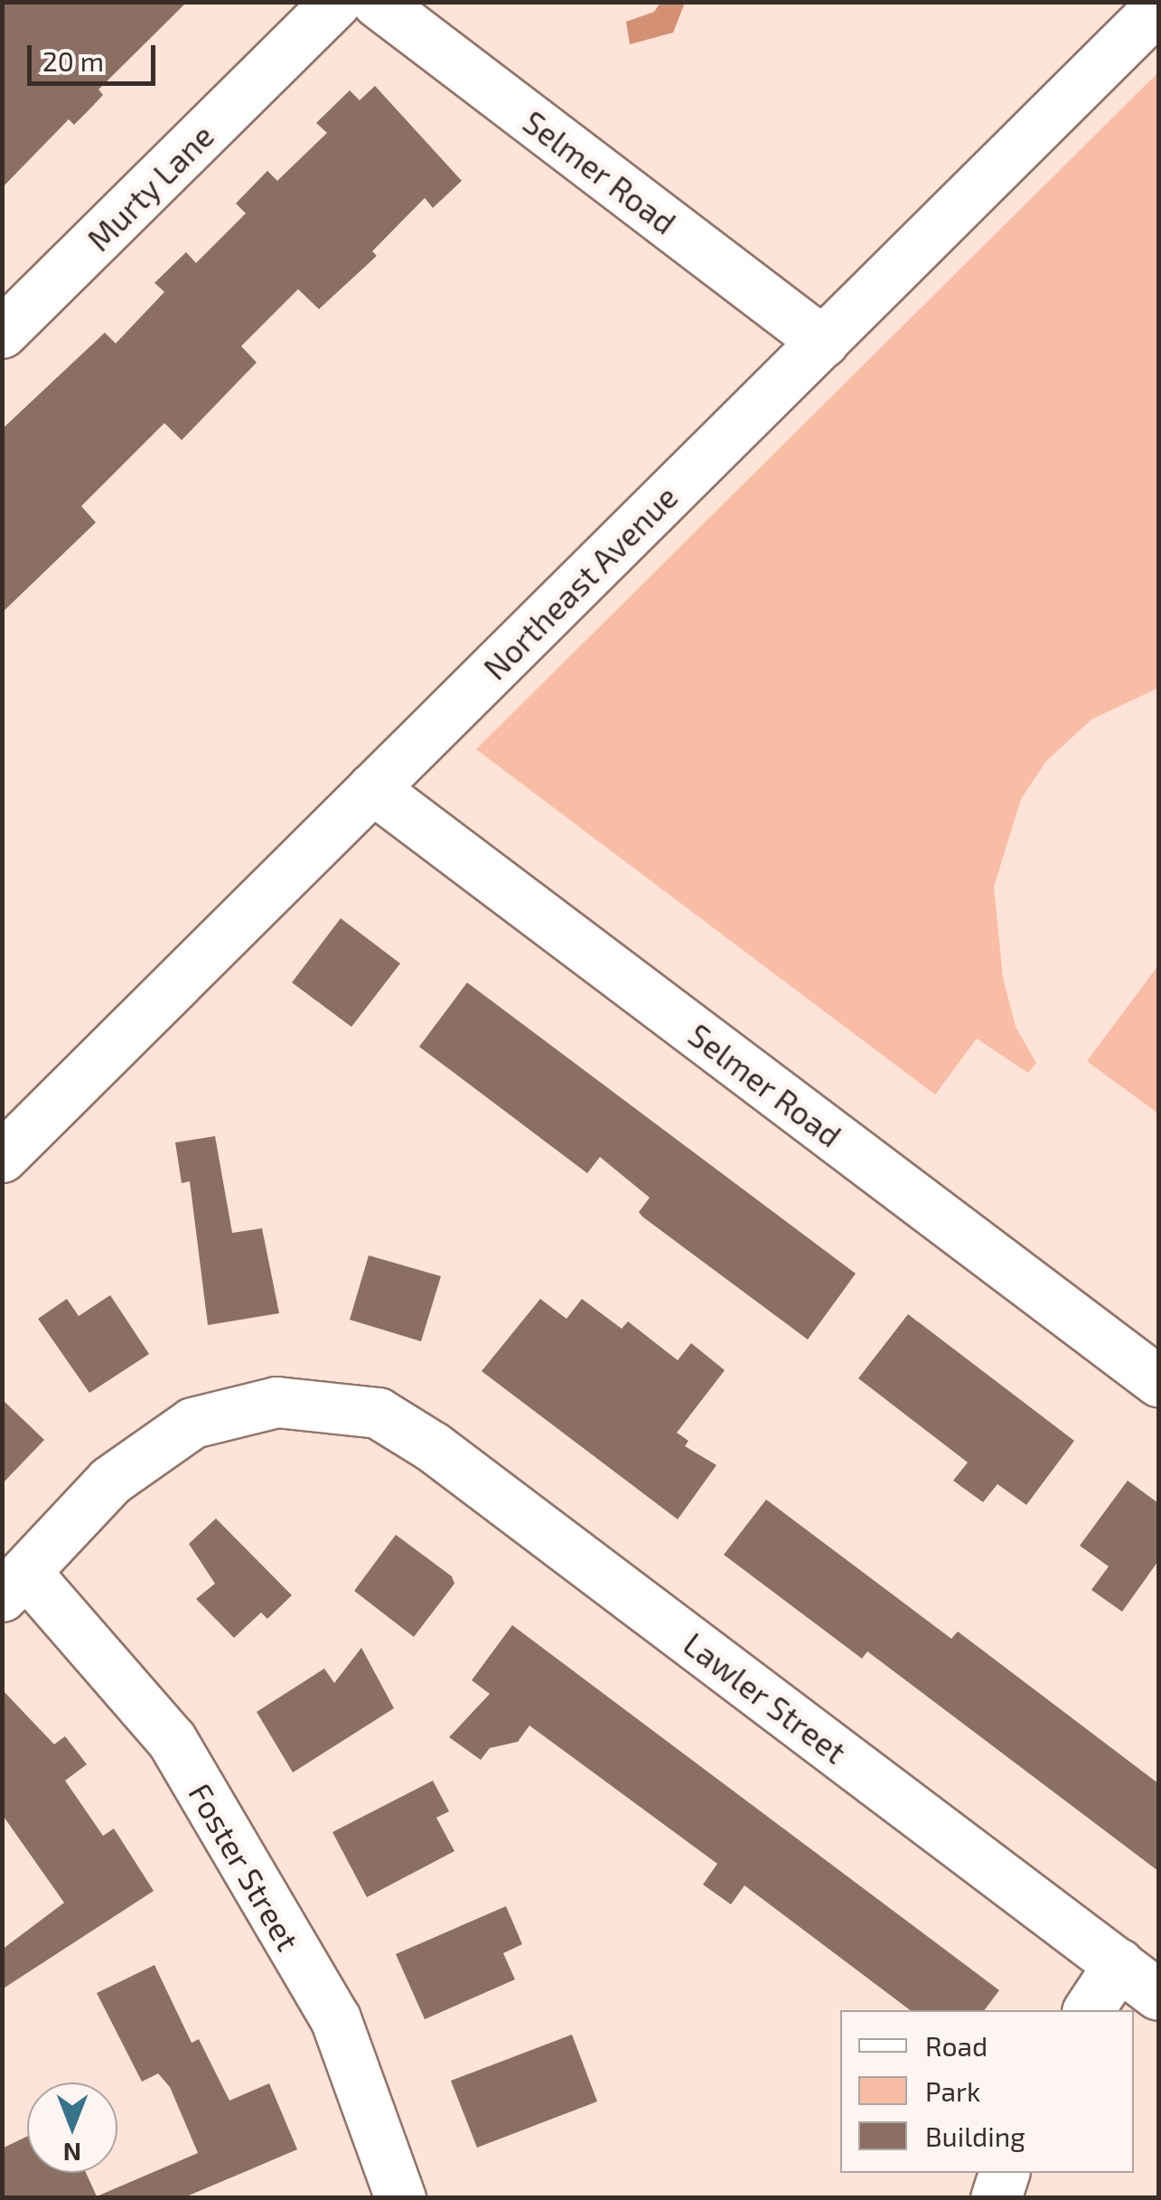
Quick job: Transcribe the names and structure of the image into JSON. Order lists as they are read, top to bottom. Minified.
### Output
{"streets":{"street":["Selmer Road","Murty Lane","Northeast Avenue","Lawler Street","Foster Street"]},"crossings":[["Selmer Road","Northeast Avenue"],["Lawler Street","Foster Street"]],"legend":["Road","Park","Building"],"scale_bar":"20 m","north":"bottom"}
